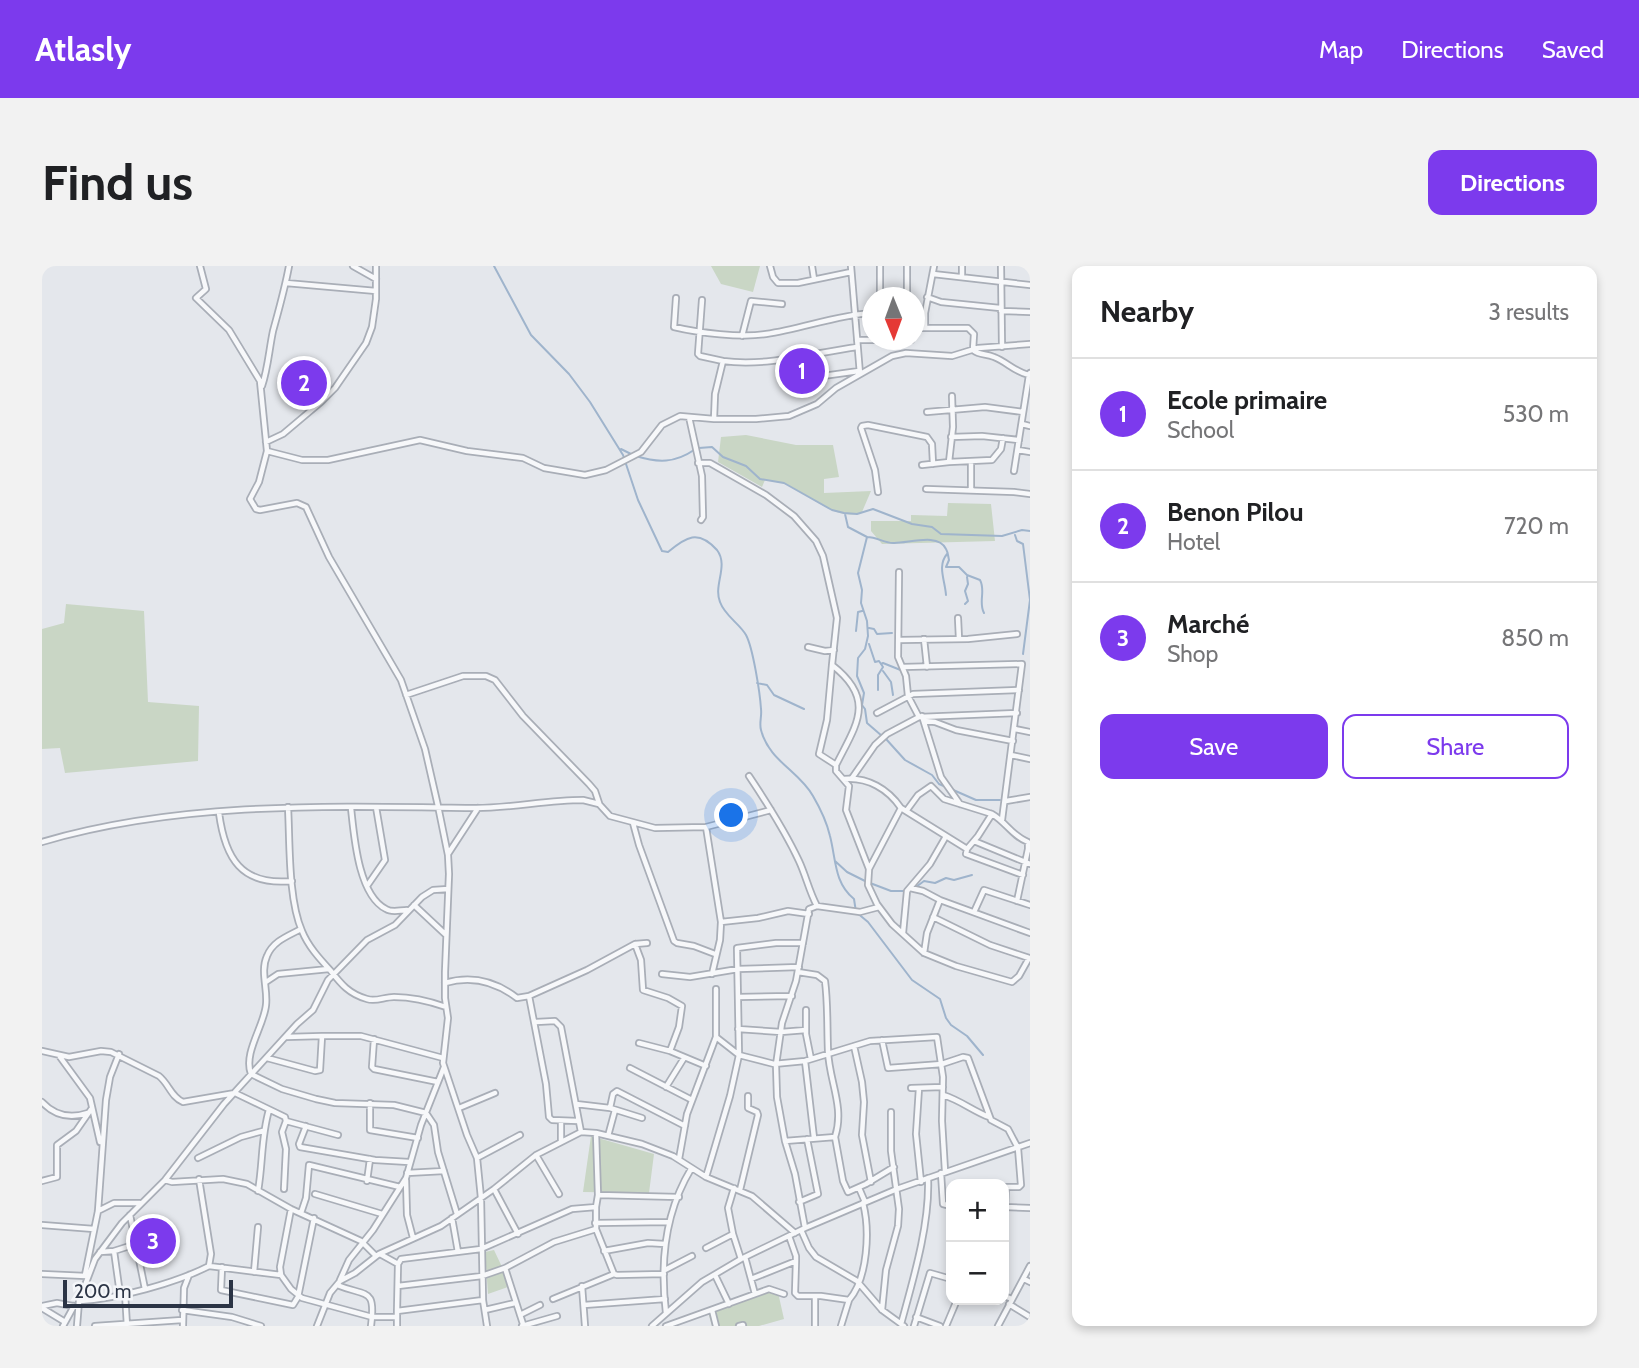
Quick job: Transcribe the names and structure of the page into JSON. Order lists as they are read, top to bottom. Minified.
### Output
{"scale_bar":"200 m","north":"bottom","page":{"header":"Atlasly","nav":["Map","Directions","Saved"],"buttons":["Directions",["Save","Share"]],"title":"Find us","heading":["Nearby","3 results"],"pins":["1","2","3"],"list":[{"mark":"1","name":"Ecole primaire","note":"School","value":"530 m"},{"mark":"2","name":"Benon Pilou","note":"Hotel","value":"720 m"},{"mark":"3","name":"Marché","note":"Shop","value":"850 m"}],"map_buttons":["+","−"],"scale":"200 m"}}
